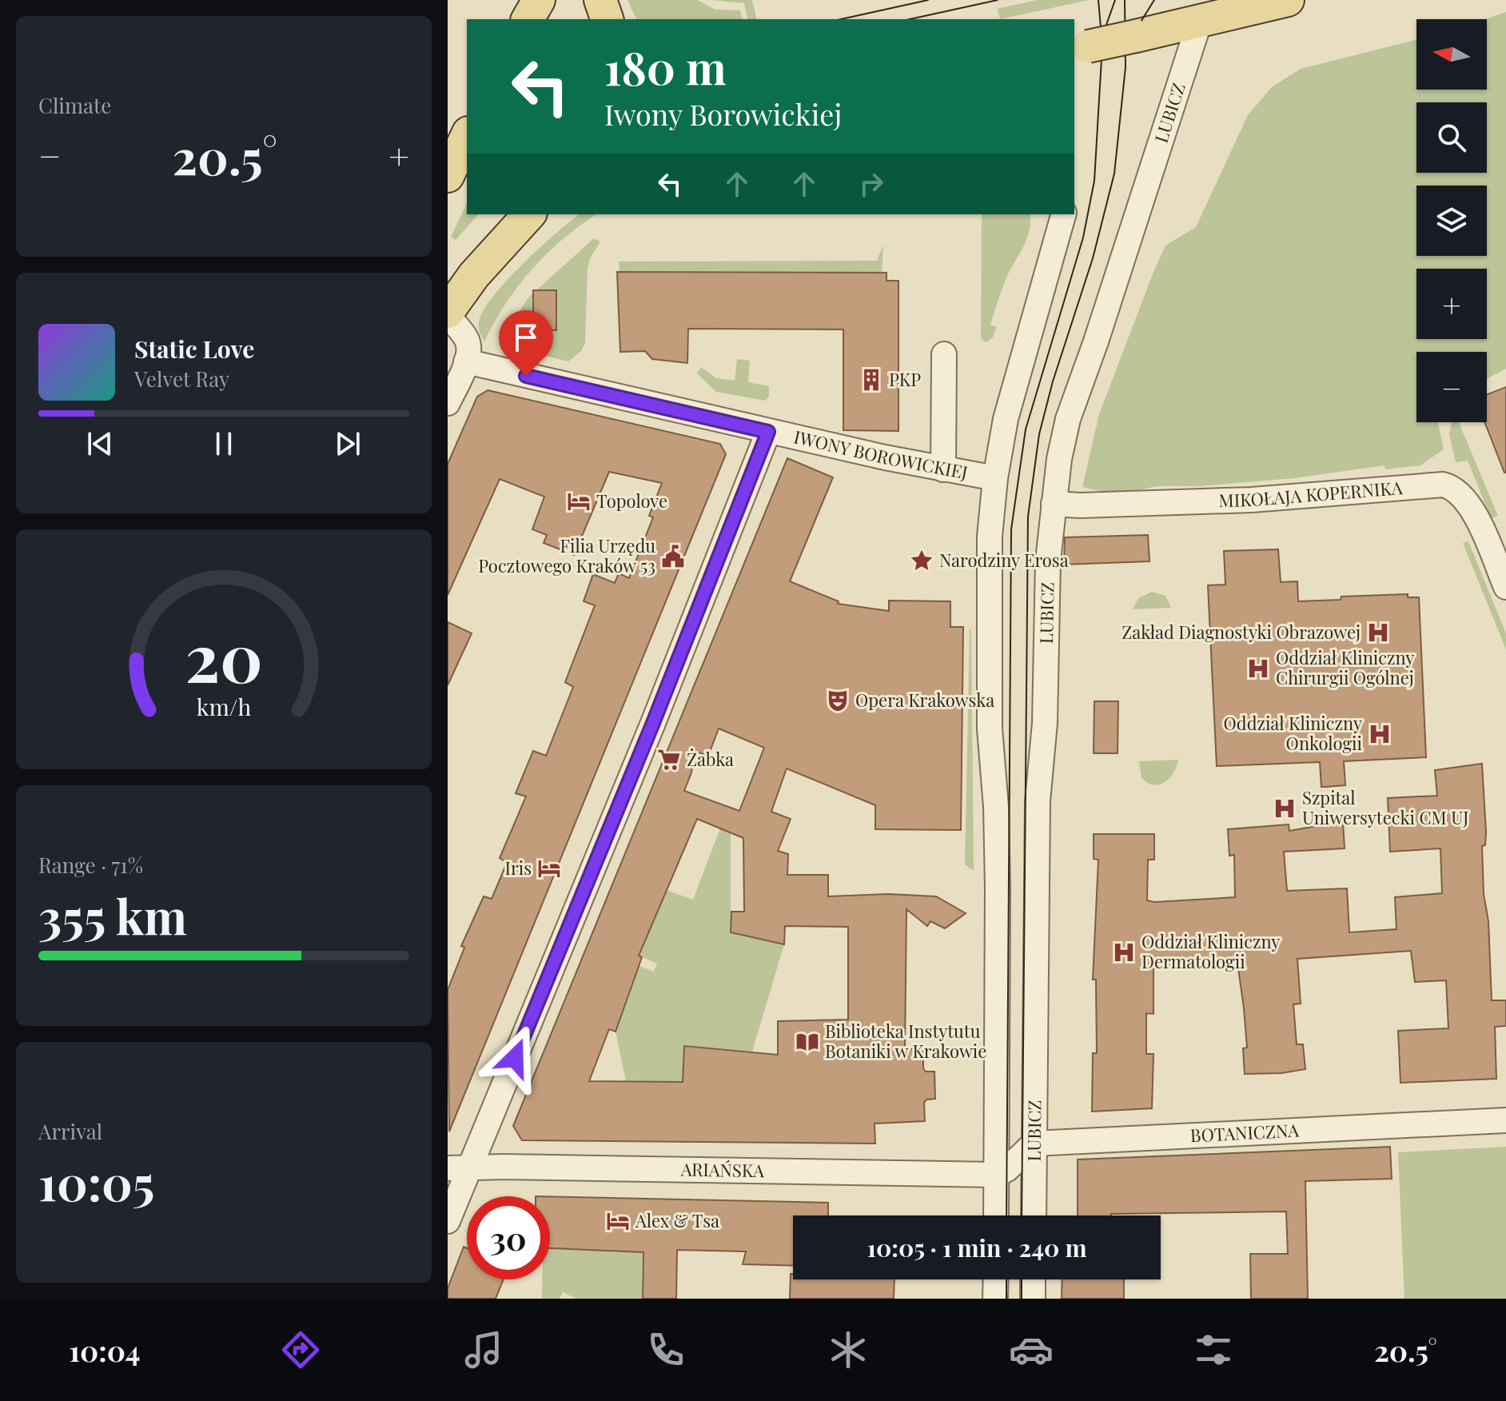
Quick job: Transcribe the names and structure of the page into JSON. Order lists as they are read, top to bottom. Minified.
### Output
{"streets":{"street":["LUBICZ","IWONY BOROWICKIEJ","MIKOŁAJA KOPERNIKA","BOTANICZNA","ARIAŃSKA"]},"crossings":[["LUBICZ","IWONY BOROWICKIEJ"],["LUBICZ","MIKOŁAJA KOPERNIKA"],["LUBICZ","BOTANICZNA"],["LUBICZ","ARIAŃSKA"]],"places":{"building":["PKP"],"hotel":["Topolove","Iris","Alex & Tsa"],"public building":["Filia Urzędu Pocztowego Kraków 53"],"place":["Narodziny Erosa"],"hospital":["Zakład Diagnostyki Obrazowej","Oddział Kliniczny Chirurgii Ogólnej","Oddział Kliniczny Onkologii","Szpital Uniwersytecki CM UJ","Oddział Kliniczny Dermatologii"],"theatre":["Opera Krakowska"],"supermarket":["Żabka"],"library":["Biblioteka Instytutu Botaniki w Krakowie"]},"north":"left","page":{"tile":["Climate",["Range · 71%","355 km"],["Arrival","10:05"]],"map_buttons":["+","−"],"turn":["180 m","Iwony Borowickiej"],"heat":["−","20.5°","+"],"song":["Static Love","Velvet Ray"],"limit":"30","trip":"10:05 · 1 min · 240 m","tabs":["10:04","20.5°"],"gauge":["20","km/h"]}}
